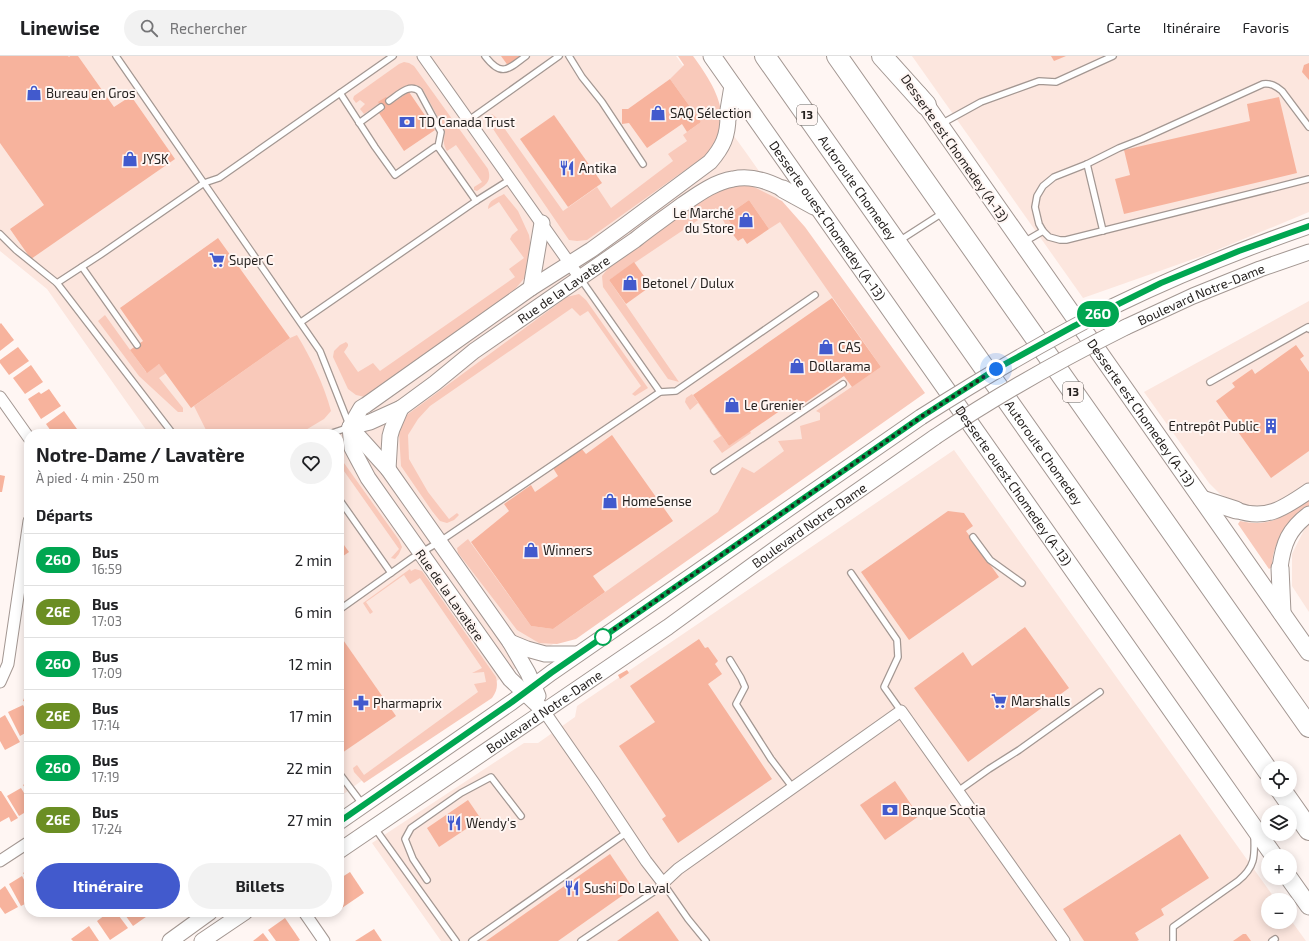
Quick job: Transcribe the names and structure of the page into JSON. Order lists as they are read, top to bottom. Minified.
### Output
{"streets":{"highway":["13","Autoroute Chomedey"],"main road":["Desserte est Chomedey (A-13)","Desserte ouest Chomedey (A-13)"],"street":["Rue de la Lavatère","Boulevard Notre-Dame"]},"crossings":[["Rue de la Lavatère","Boulevard Notre-Dame"]],"places":{"shop":["Bureau en Gros","SAQ Sélection","JYSK","Le Marché du Store","Betonel / Dulux","CAS","Dollarama","Le Grenier","HomeSense","Winners"],"bank":["TD Canada Trust","Banque Scotia"],"restaurant":["Antika","Wendy's","Sushi Do Laval"],"supermarket":["Super C","Marshalls"],"building":["Entrepôt Public"],"pharmacy":["Pharmaprix"]},"lines":["bus line 26O"],"page":{"header":"Linewise","search":"Rechercher","nav":["Carte","Itinéraire","Favoris"],"on_map":"26O","heading":[["Notre-Dame / Lavatère","À pied · 4 min · 250 m"],"Départs"],"list":[{"mark":"26O","name":"Bus","note":"16:59","value":"2 min"},{"mark":"26E","name":"Bus","note":"17:03","value":"6 min"},{"mark":"26O","name":"Bus","note":"17:09","value":"12 min"},{"mark":"26E","name":"Bus","note":"17:14","value":"17 min"},{"mark":"26O","name":"Bus","note":"17:19","value":"22 min"},{"mark":"26E","name":"Bus","note":"17:24","value":"27 min"}],"map_buttons":["+","−"],"buttons":["Itinéraire","Billets"]}}
